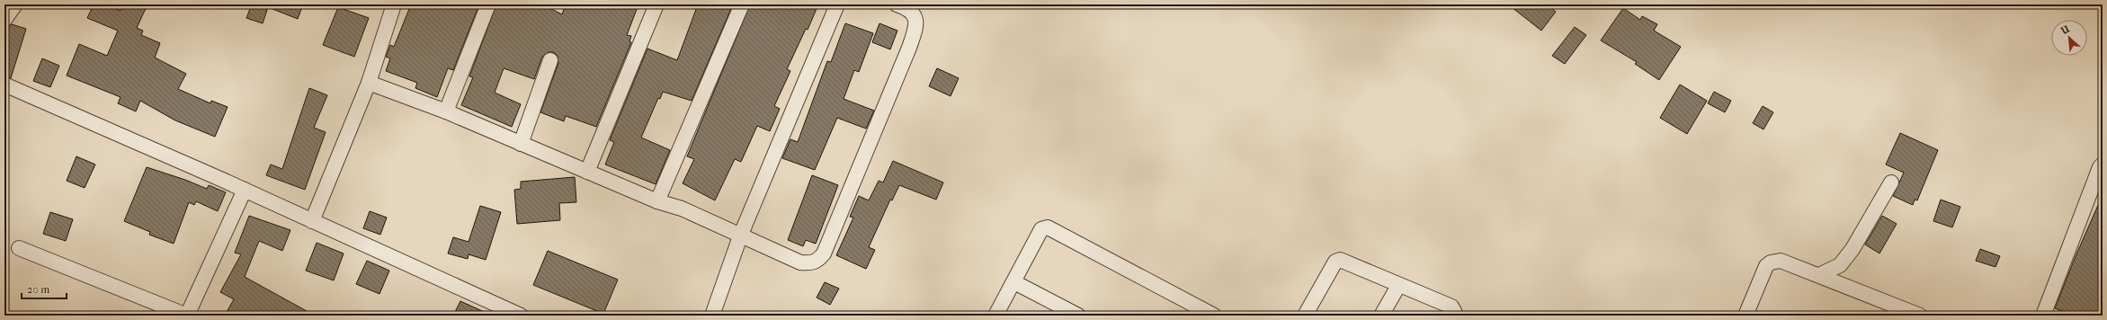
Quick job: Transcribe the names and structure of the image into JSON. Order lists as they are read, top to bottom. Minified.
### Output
{"scale_bar":"20 m","north":"top left"}
